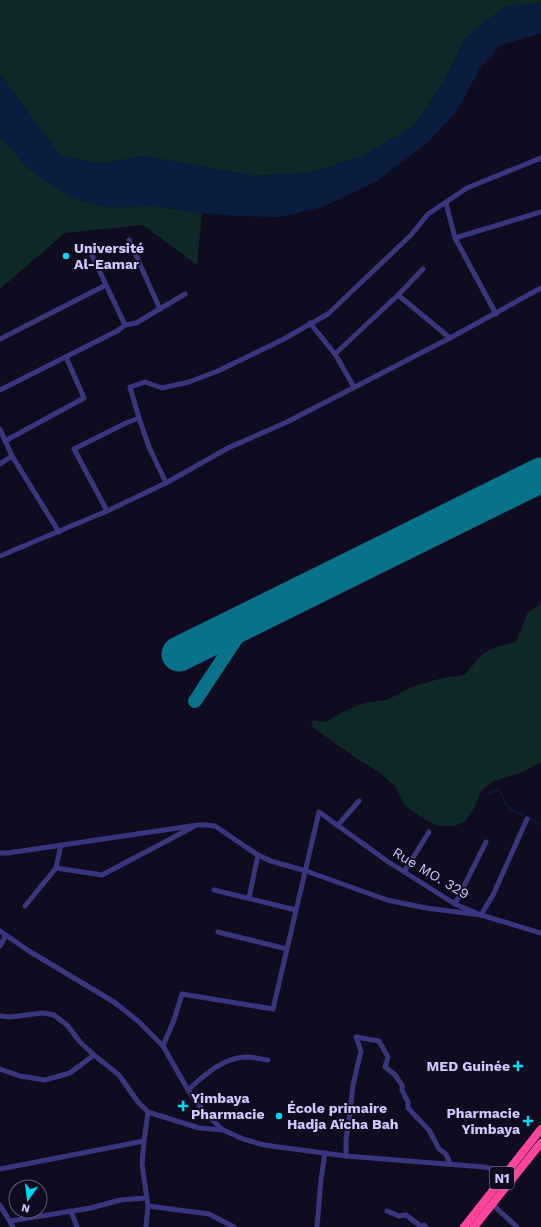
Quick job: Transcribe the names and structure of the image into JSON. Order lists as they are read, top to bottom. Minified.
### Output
{"streets":{"highway":["N1"],"street":["Rue MO. 329"]},"places":{"other":["Université Al-Eamar","École primaire Hadja Aïcha Bah"],"health":["MED Guinée","Yimbaya Pharmacie","Pharmacie Yimbaya"]},"north":"bottom"}
